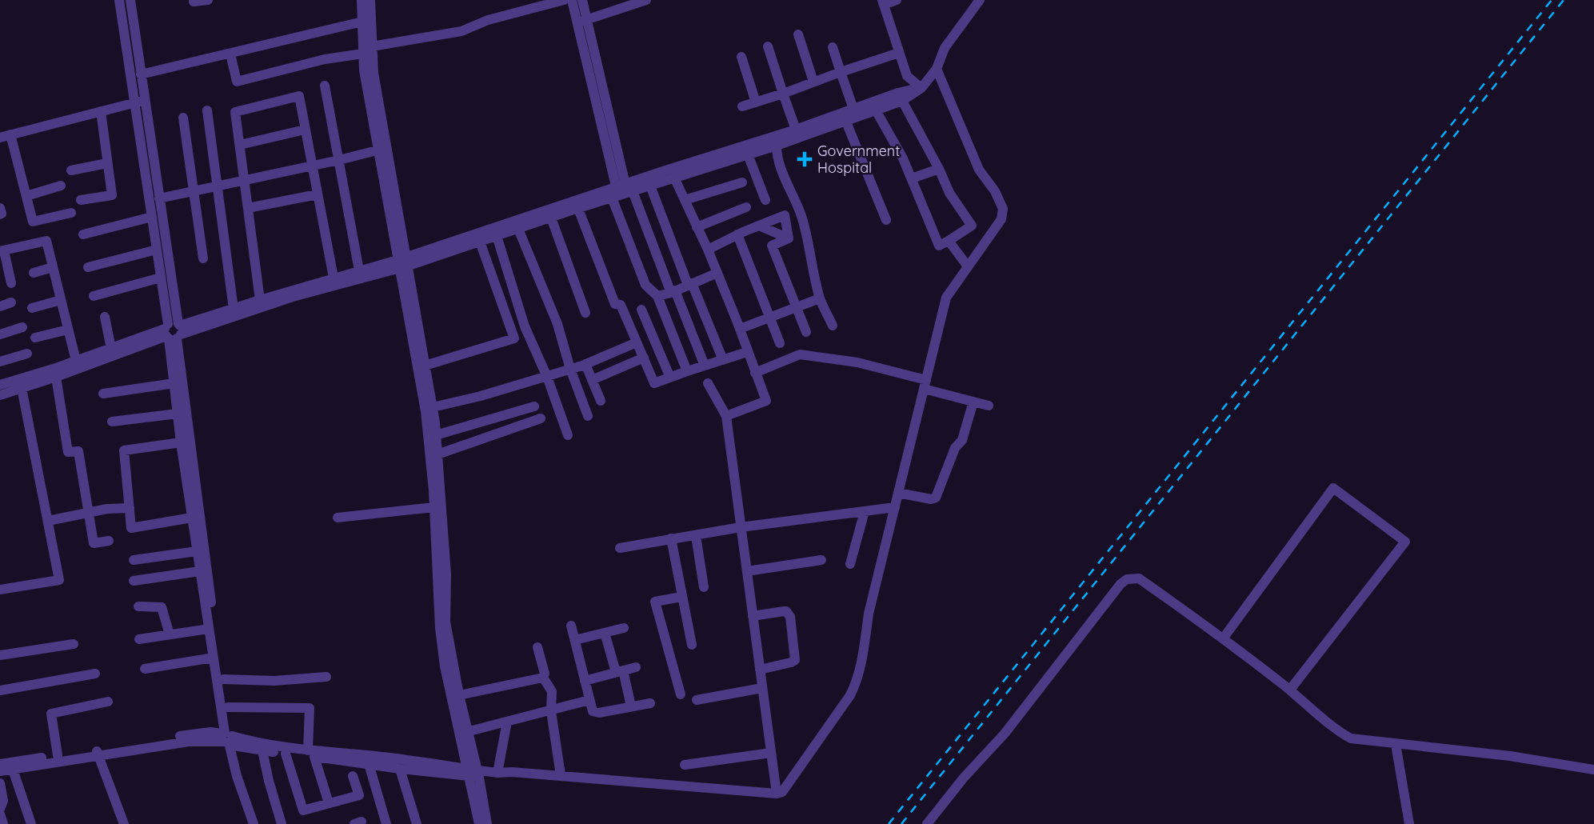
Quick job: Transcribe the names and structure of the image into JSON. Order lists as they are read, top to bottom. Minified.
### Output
{"places":{"health":["Government Hospital"]}}
